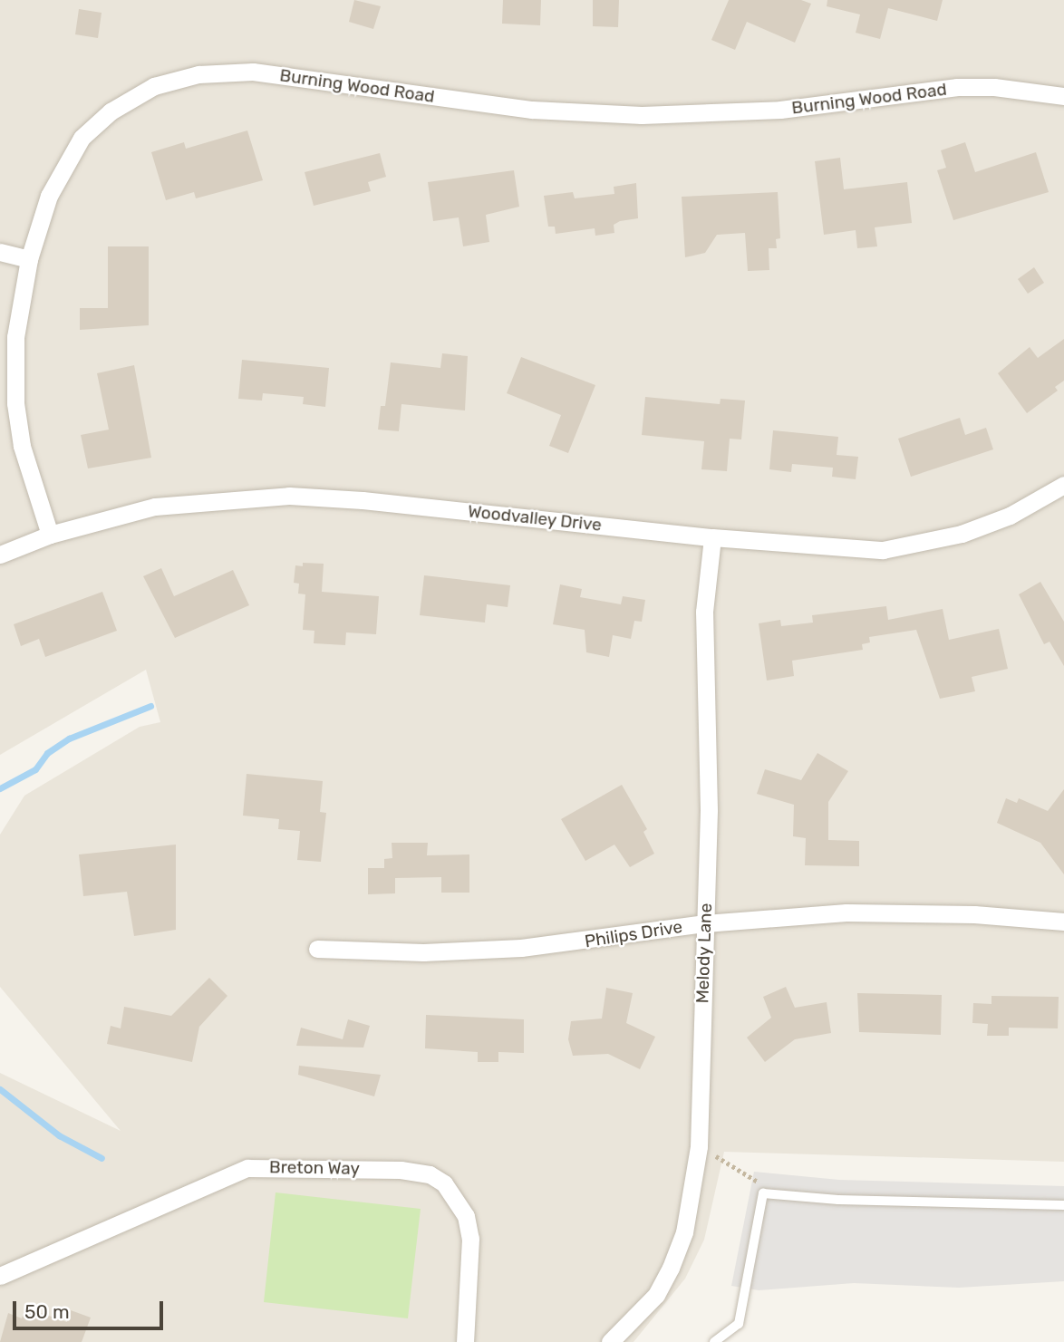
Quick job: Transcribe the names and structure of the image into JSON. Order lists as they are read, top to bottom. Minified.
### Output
{"streets":{"street":["Burning Wood Road","Woodvalley Drive","Philips Drive","Melody Lane","Breton Way"]},"crossings":[["Burning Wood Road","Woodvalley Drive"],["Woodvalley Drive","Melody Lane"],["Philips Drive","Melody Lane"]],"scale_bar":"50 m"}
